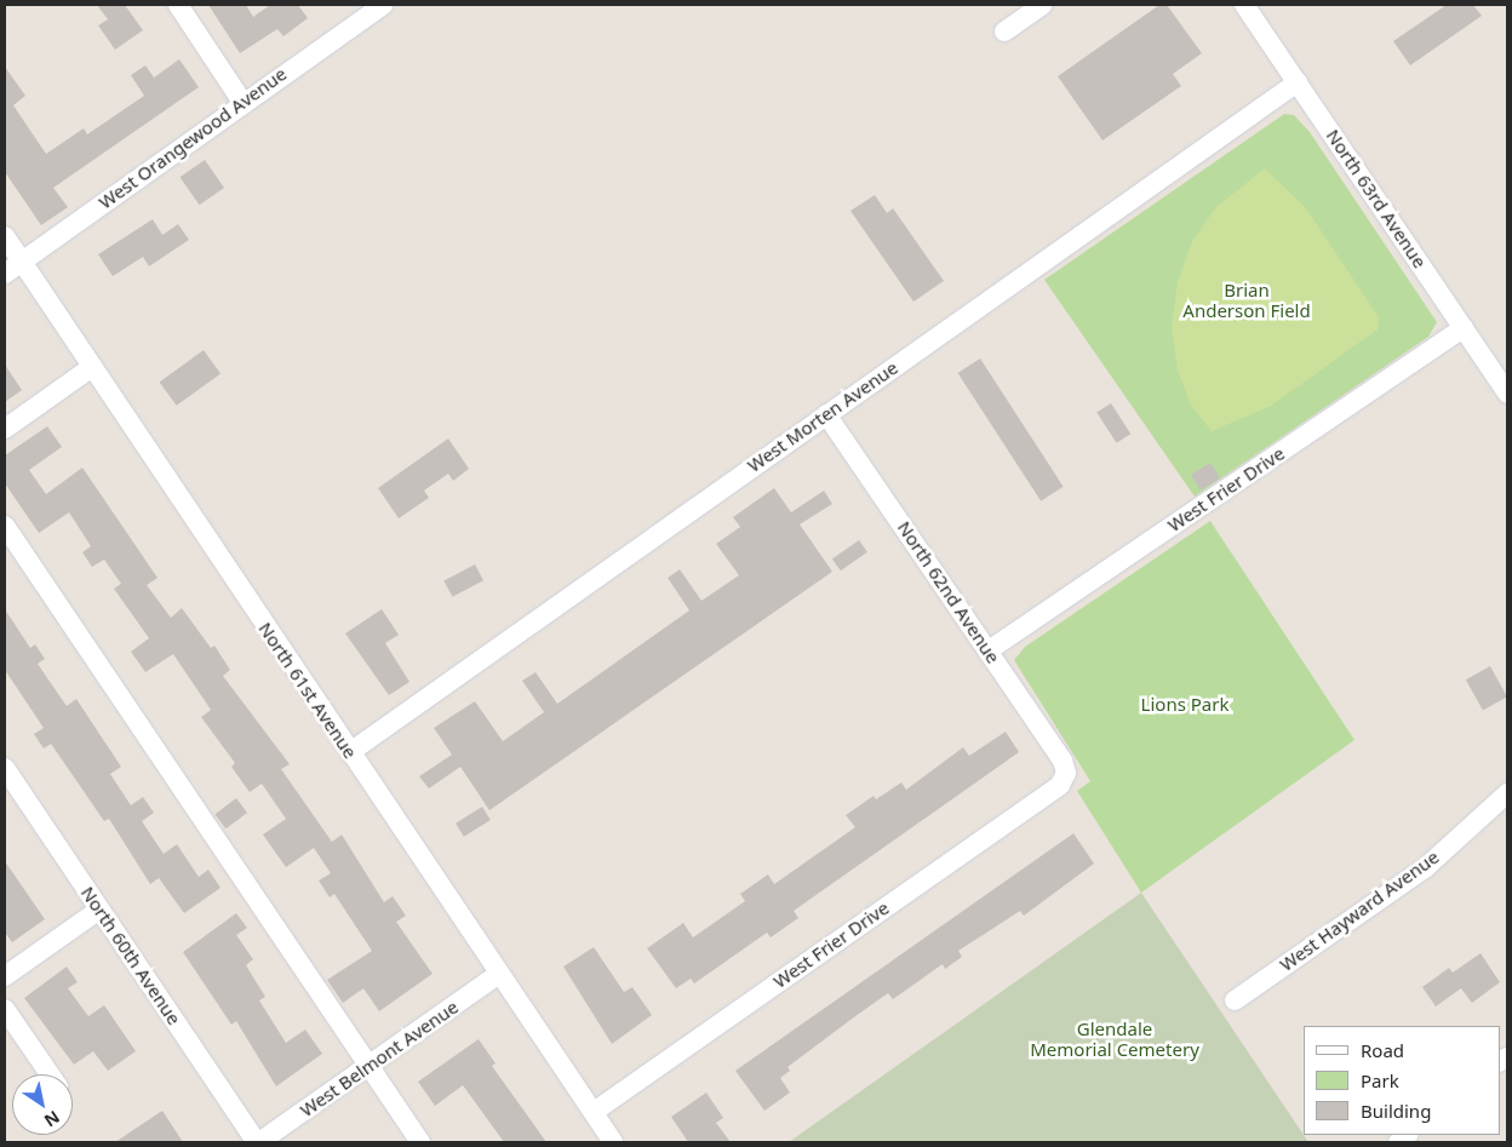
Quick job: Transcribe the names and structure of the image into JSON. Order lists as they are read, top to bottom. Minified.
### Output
{"streets":{"street":["West Orangewood Avenue","North 63rd Avenue","West Morten Avenue","West Frier Drive","North 62nd Avenue","North 61st Avenue","West Hayward Avenue","North 60th Avenue","West Belmont Avenue"]},"crossings":[["West Orangewood Avenue","North 61st Avenue"],["North 63rd Avenue","West Morten Avenue"],["North 63rd Avenue","West Frier Drive"],["West Morten Avenue","North 62nd Avenue"],["West Morten Avenue","North 61st Avenue"],["West Frier Drive","North 62nd Avenue"],["West Frier Drive","North 61st Avenue"],["North 61st Avenue","West Belmont Avenue"],["North 60th Avenue","West Belmont Avenue"]],"parks":["Brian Anderson Field","Lions Park","Glendale Memorial Cemetery"],"legend":["Road","Park","Building"],"north":"bottom right"}
